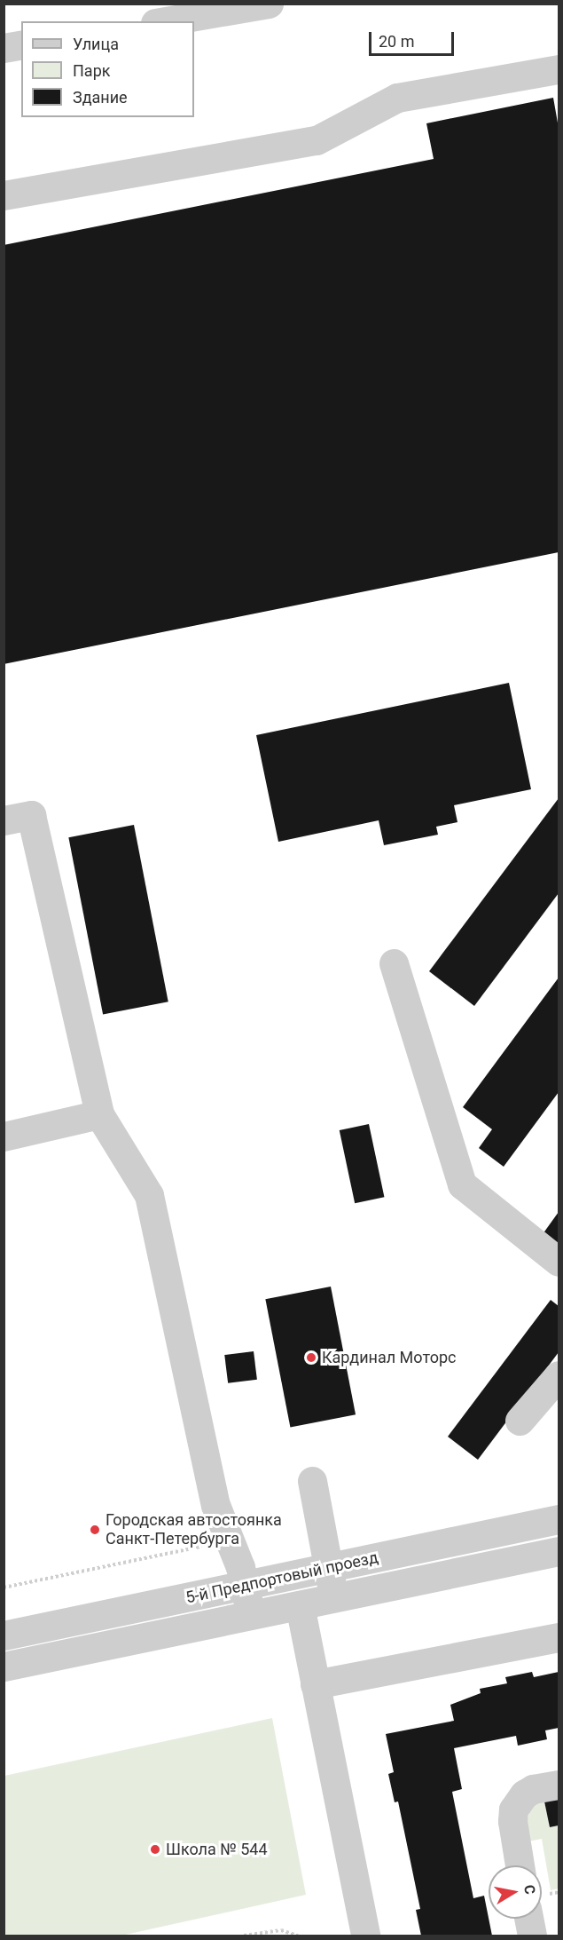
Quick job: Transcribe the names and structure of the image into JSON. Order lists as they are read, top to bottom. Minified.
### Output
{"streets":{"street":["5-й Предпортовый проезд"]},"places":["Кардинал Моторс","Городская автостоянка Санкт-Петербурга","Школа № 544"],"legend":["Улица","Парк","Здание"],"scale_bar":"20 m","north":"right"}
